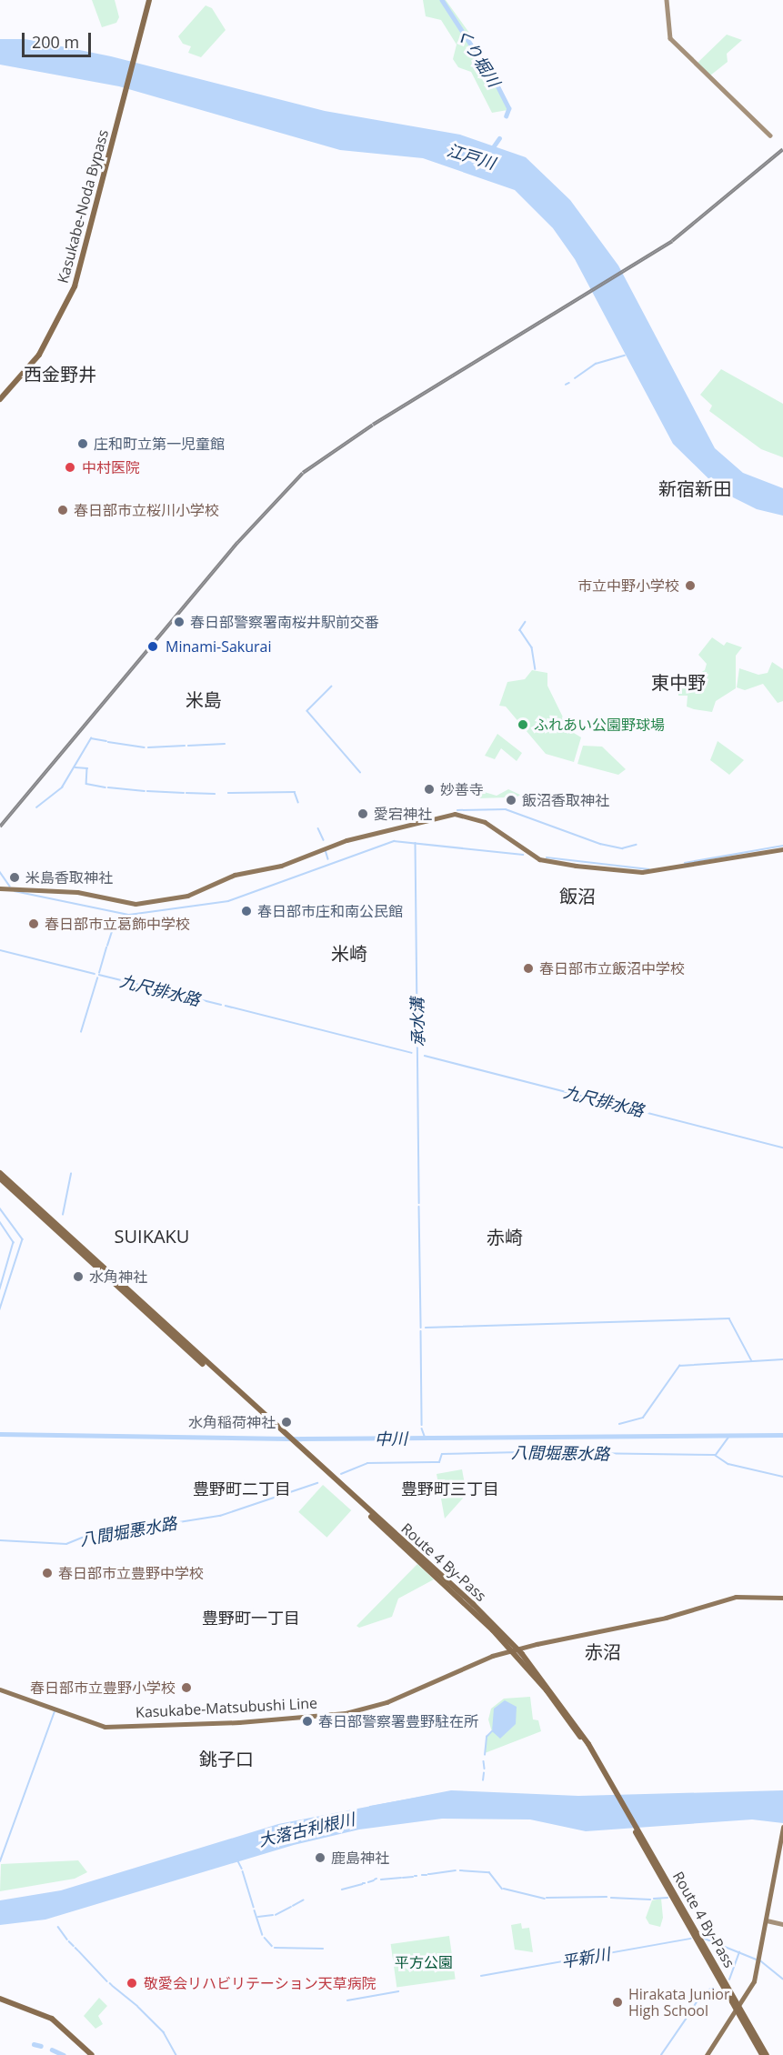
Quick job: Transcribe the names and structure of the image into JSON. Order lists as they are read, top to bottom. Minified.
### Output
{"streets":{"highway":["Kasukabe-Noda Bypass","Route 4 By-Pass"],"main road":["Kasukabe-Matsubushi Line"]},"crossings":[["Route 4 By-Pass","Kasukabe-Matsubushi Line"]],"districts":["西金野井","新宿新田","東中野","米島","飯沼","米崎","SUIKAKU","赤崎","豊野町二丁目","豊野町三丁目","豊野町一丁目","赤沼","銚子口"],"water":["くり堀川","江戸川","九尺排水路","承水溝","中川","八間堀悪水路","大落古利根川","平新川"],"parks":["平方公園"],"places":["庄和町立第一児童館","中村医院","春日部市立桜川小学校","市立中野小学校","春日部警察署南桜井駅前交番","Minami-Sakurai","ふれあい公園野球場","妙善寺","飯沼香取神社","愛宕神社","米島香取神社","春日部市庄和南公民館","春日部市立葛飾中学校","春日部市立飯沼中学校","水角神社","水角稲荷神社","春日部市立豊野中学校","春日部市立豊野小学校","春日部警察署豊野駐在所","鹿島神社","敬愛会リハビリテーション天草病院","Hirakata Junior High School"],"scale_bar":"200 m"}
